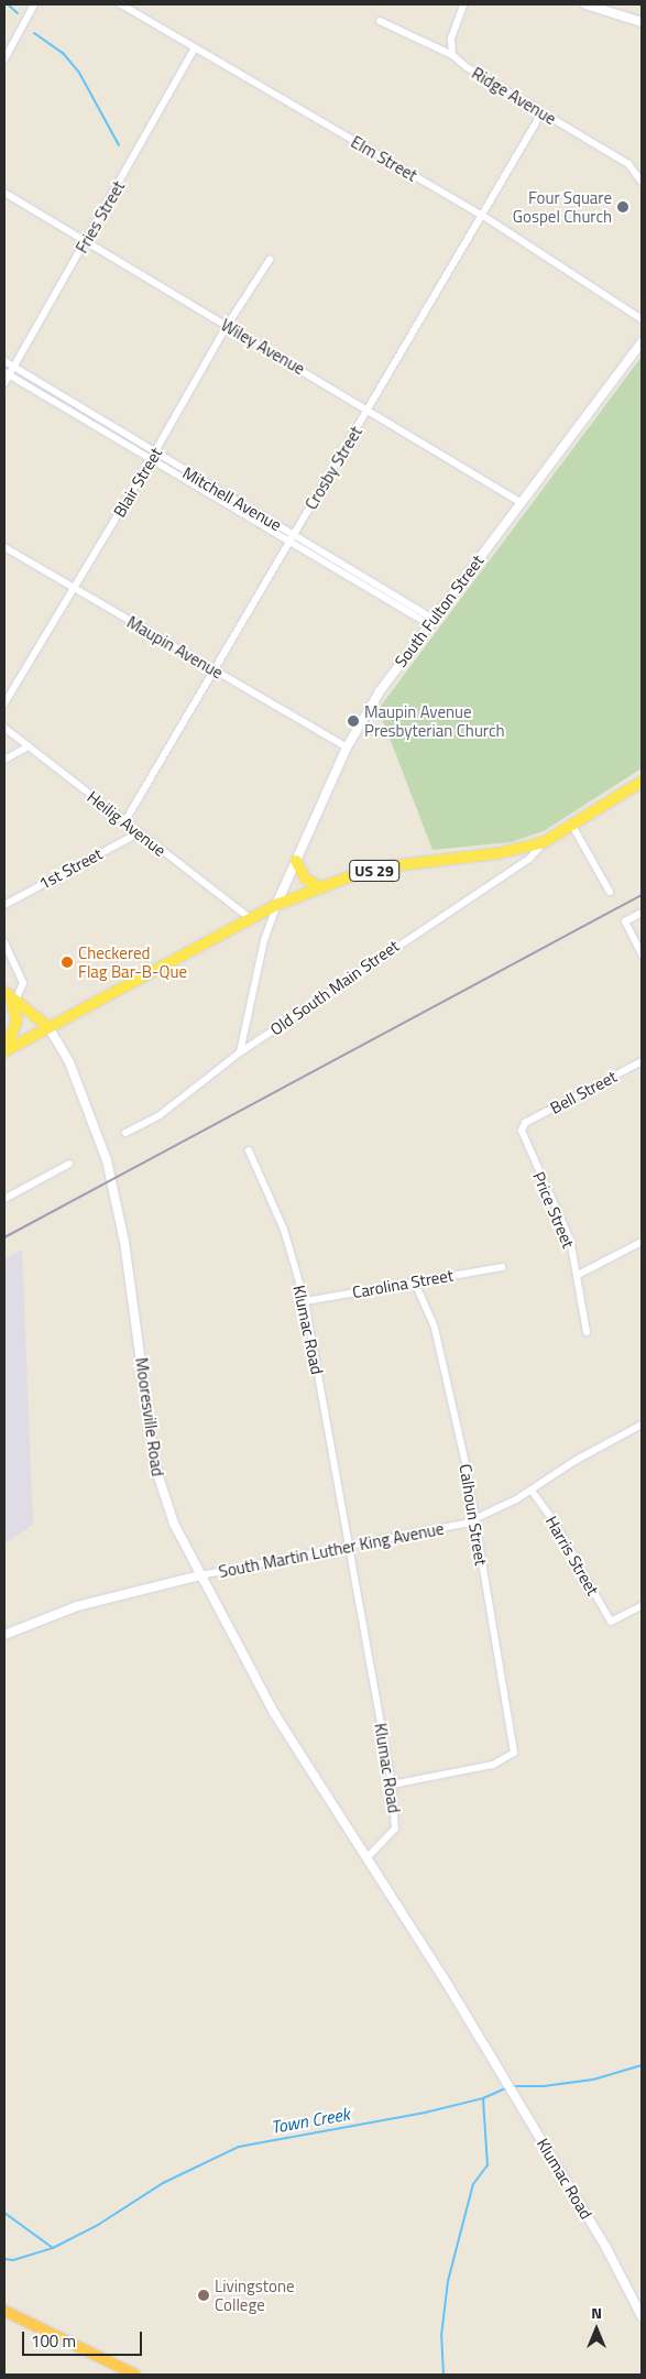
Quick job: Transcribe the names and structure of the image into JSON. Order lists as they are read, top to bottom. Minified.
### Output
{"streets":{"main road":["US 29","Mooresville Road"],"street":["Ridge Avenue","Elm Street","Fries Street","Wiley Avenue","Crosby Street","Blair Street","Mitchell Avenue","South Fulton Street","Maupin Avenue","Heilig Avenue","1st Street","Old South Main Street","Bell Street","Price Street","Carolina Street","Klumac Road","Calhoun Street","South Martin Luther King Avenue","Harris Street"]},"crossings":[["Ridge Avenue","Crosby Street"],["Elm Street","Fries Street"],["Elm Street","Crosby Street"],["Fries Street","Wiley Avenue"],["Fries Street","Mitchell Avenue"],["Wiley Avenue","Crosby Street"],["Wiley Avenue","Blair Street"],["Wiley Avenue","South Fulton Street"],["Crosby Street","Mitchell Avenue"],["Crosby Street","Maupin Avenue"],["Crosby Street","Heilig Avenue"],["Blair Street","Mitchell Avenue"],["Blair Street","Maupin Avenue"],["Mitchell Avenue","South Fulton Street"],["South Fulton Street","Maupin Avenue"],["South Fulton Street","US 29"],["Heilig Avenue","1st Street"],["Heilig Avenue","US 29"],["US 29","Old South Main Street"],["US 29","Mooresville Road"],["Bell Street","Price Street"],["Carolina Street","Klumac Road"],["Carolina Street","Calhoun Street"],["Klumac Road","Mooresville Road"],["Klumac Road","Calhoun Street"],["Klumac Road","South Martin Luther King Avenue"],["Mooresville Road","South Martin Luther King Avenue"],["Calhoun Street","South Martin Luther King Avenue"],["South Martin Luther King Avenue","Harris Street"]],"water":["Town Creek"],"places":["Four Square Gospel Church","Maupin Avenue Presbyterian Church","Checkered Flag Bar-B-Que","Livingstone College"],"scale_bar":"100 m","north":"top"}
